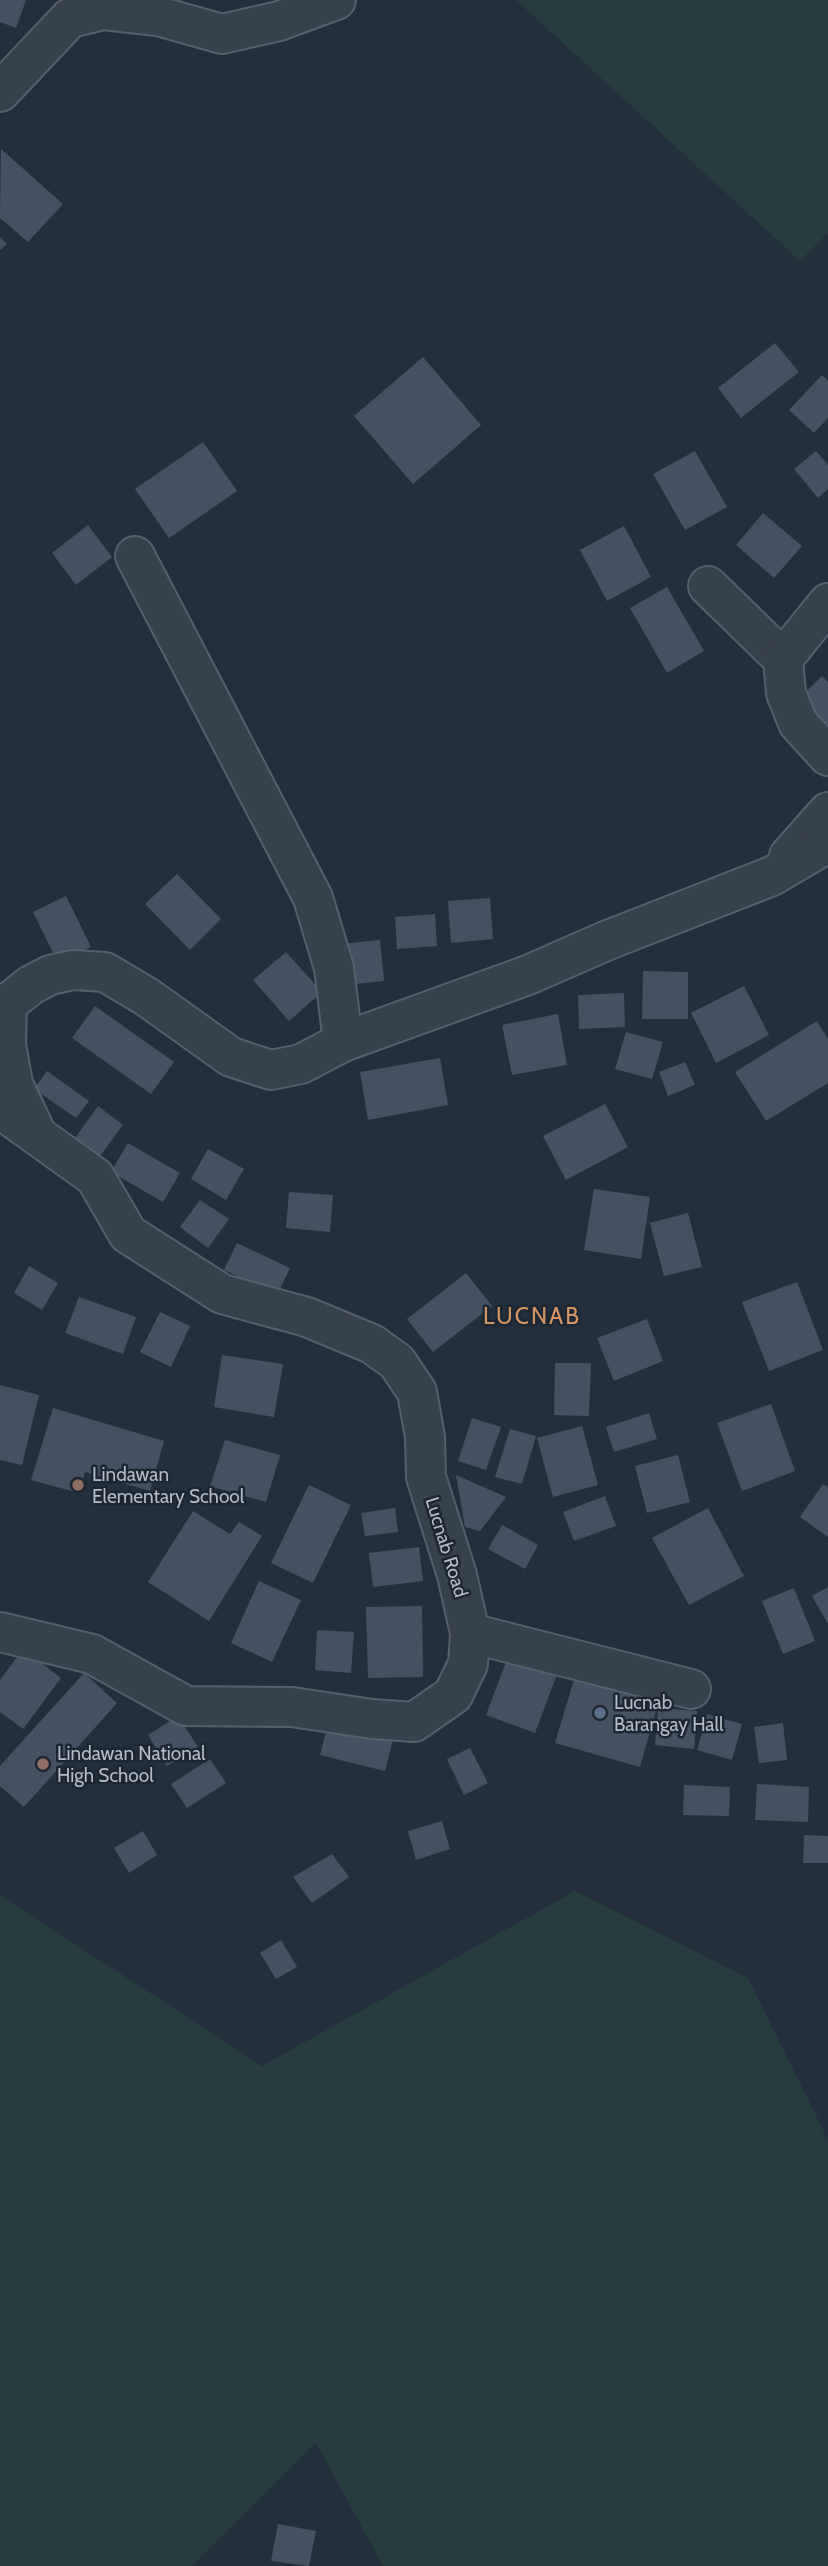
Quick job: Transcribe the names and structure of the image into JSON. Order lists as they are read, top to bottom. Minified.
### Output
{"streets":{"street":["Lucnab Road"]},"districts":["LUCNAB"],"places":["Lindawan Elementary School","Lucnab Barangay Hall","Lindawan National High School"]}
